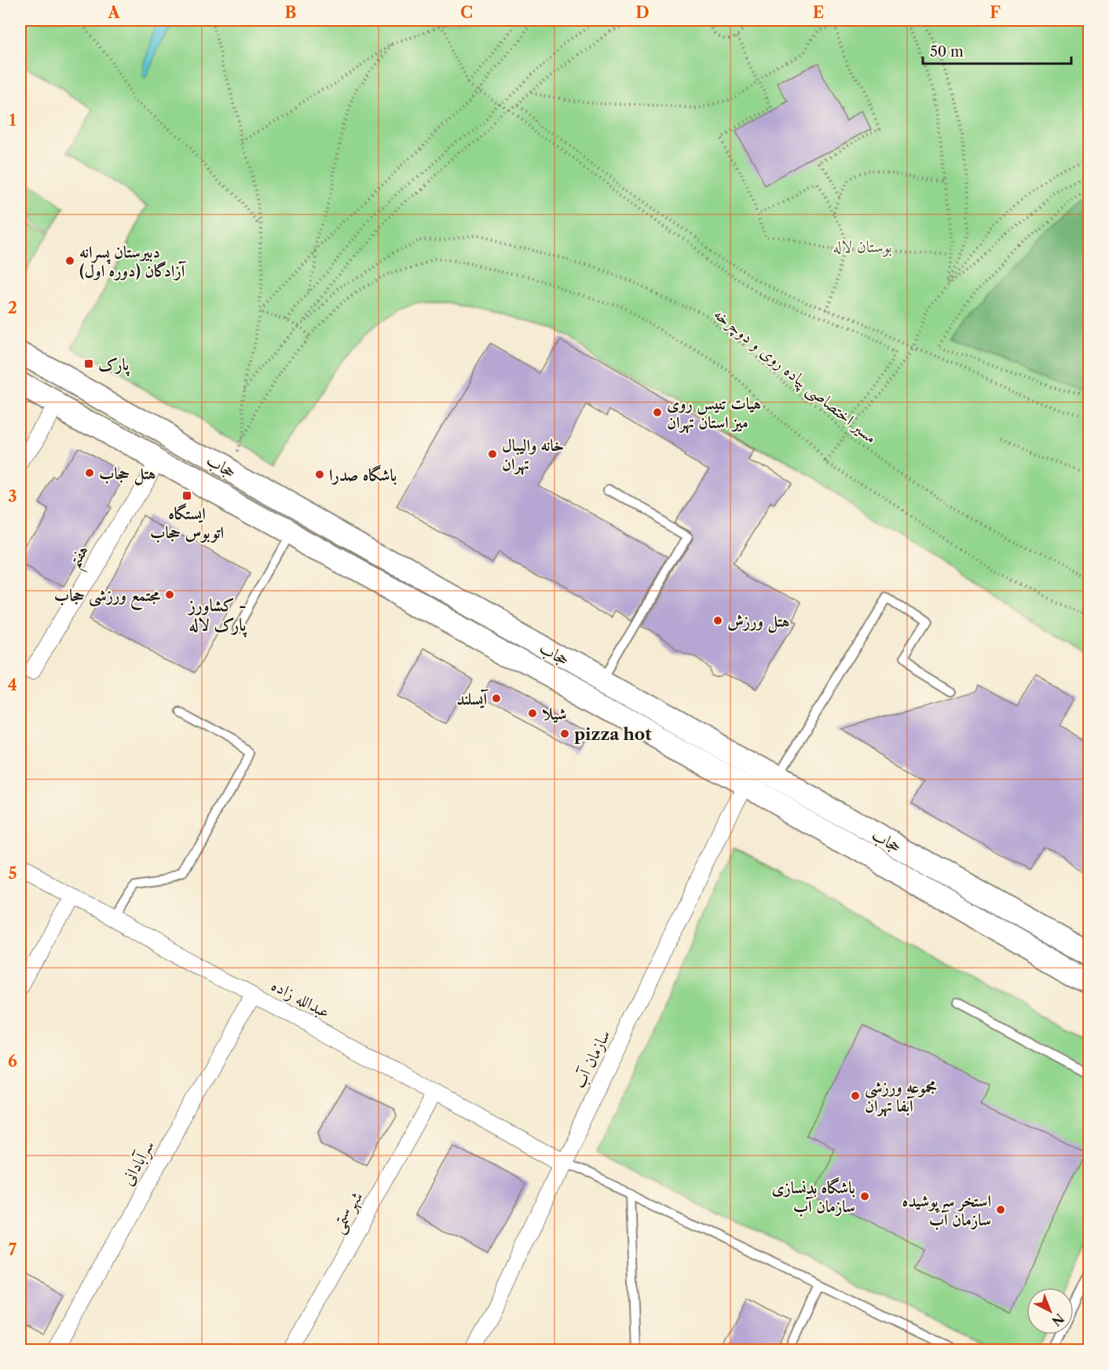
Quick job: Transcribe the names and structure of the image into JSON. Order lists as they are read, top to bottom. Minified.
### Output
{"streets":{"main road":["حجاب"],"street":["هفتم","عبدالله زاده","سازمان آب","سرآبادانی","شهرستمی"],"path":["مسیر اختصاصی پیاده روی و دوچرخه"]},"crossings":[["حجاب","هفتم"],["حجاب","سازمان آب"],["عبدالله زاده","سازمان آب"],["عبدالله زاده","سرآبادانی"],["عبدالله زاده","شهرستمی"]],"districts":["کشاورز - پارک لاله"],"parks":["بوستان لاله"],"places":{"other":["دبيرستان پسرانه آزادگان (دوره اول)","هیات تنیس روی میز استان تهران","خانه والیبال تهران","هتل حجاب","باشگاه صدرا","مجتمع ورزشی حجاب","هتل ورزش","آیسلند","شیلا","pizza hot","مجموعه ورزشی آبفا تهران","باشگاه بدنسازی سازمان آب","استخر سرپوشیده سازمان آب"],"transit":["پارک","ایستگاه اتوبوس حجاب"]},"scale_bar":"50 m","north":"bottom right","grid":{"columns":["A","B","C","D","E","F"],"rows":["1","2","3","4","5","6","7"]}}
